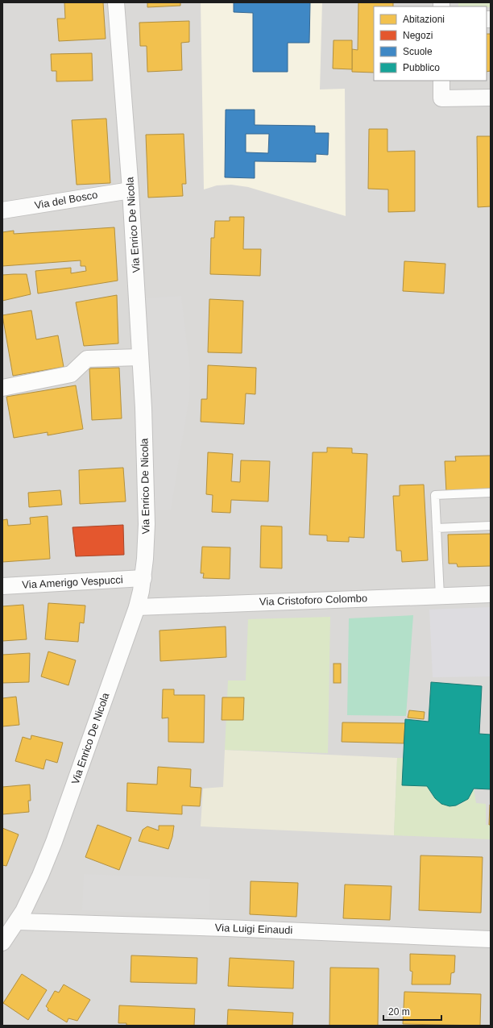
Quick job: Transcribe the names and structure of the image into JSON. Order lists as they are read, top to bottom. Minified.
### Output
{"streets":{"street":["Via del Bosco","Via Enrico De Nicola","Via Amerigo Vespucci","Via Cristoforo Colombo","Via Luigi Einaudi"]},"crossings":[["Via del Bosco","Via Enrico De Nicola"],["Via Enrico De Nicola","Via Amerigo Vespucci"],["Via Enrico De Nicola","Via Cristoforo Colombo"],["Via Enrico De Nicola","Via Luigi Einaudi"]],"legend":["Abitazioni","Negozi","Scuole","Pubblico"],"scale_bar":"20 m"}
